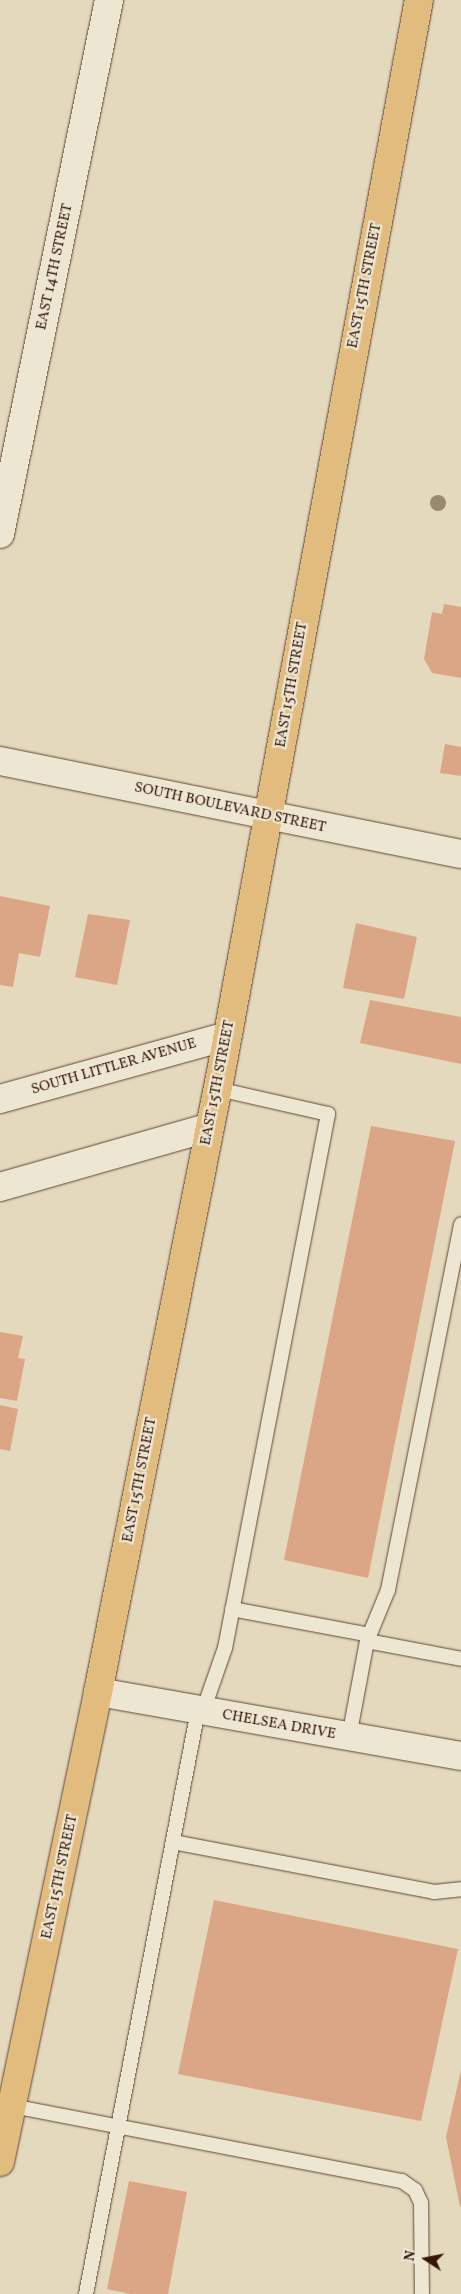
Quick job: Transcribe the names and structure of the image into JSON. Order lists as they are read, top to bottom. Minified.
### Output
{"streets":{"main road":["EAST 15TH STREET"],"street":["EAST 14TH STREET","SOUTH BOULEVARD STREET","SOUTH LITTLER AVENUE","CHELSEA DRIVE"]},"crossings":[["EAST 15TH STREET","SOUTH BOULEVARD STREET"],["EAST 15TH STREET","SOUTH LITTLER AVENUE"],["EAST 15TH STREET","CHELSEA DRIVE"]],"north":"left"}
